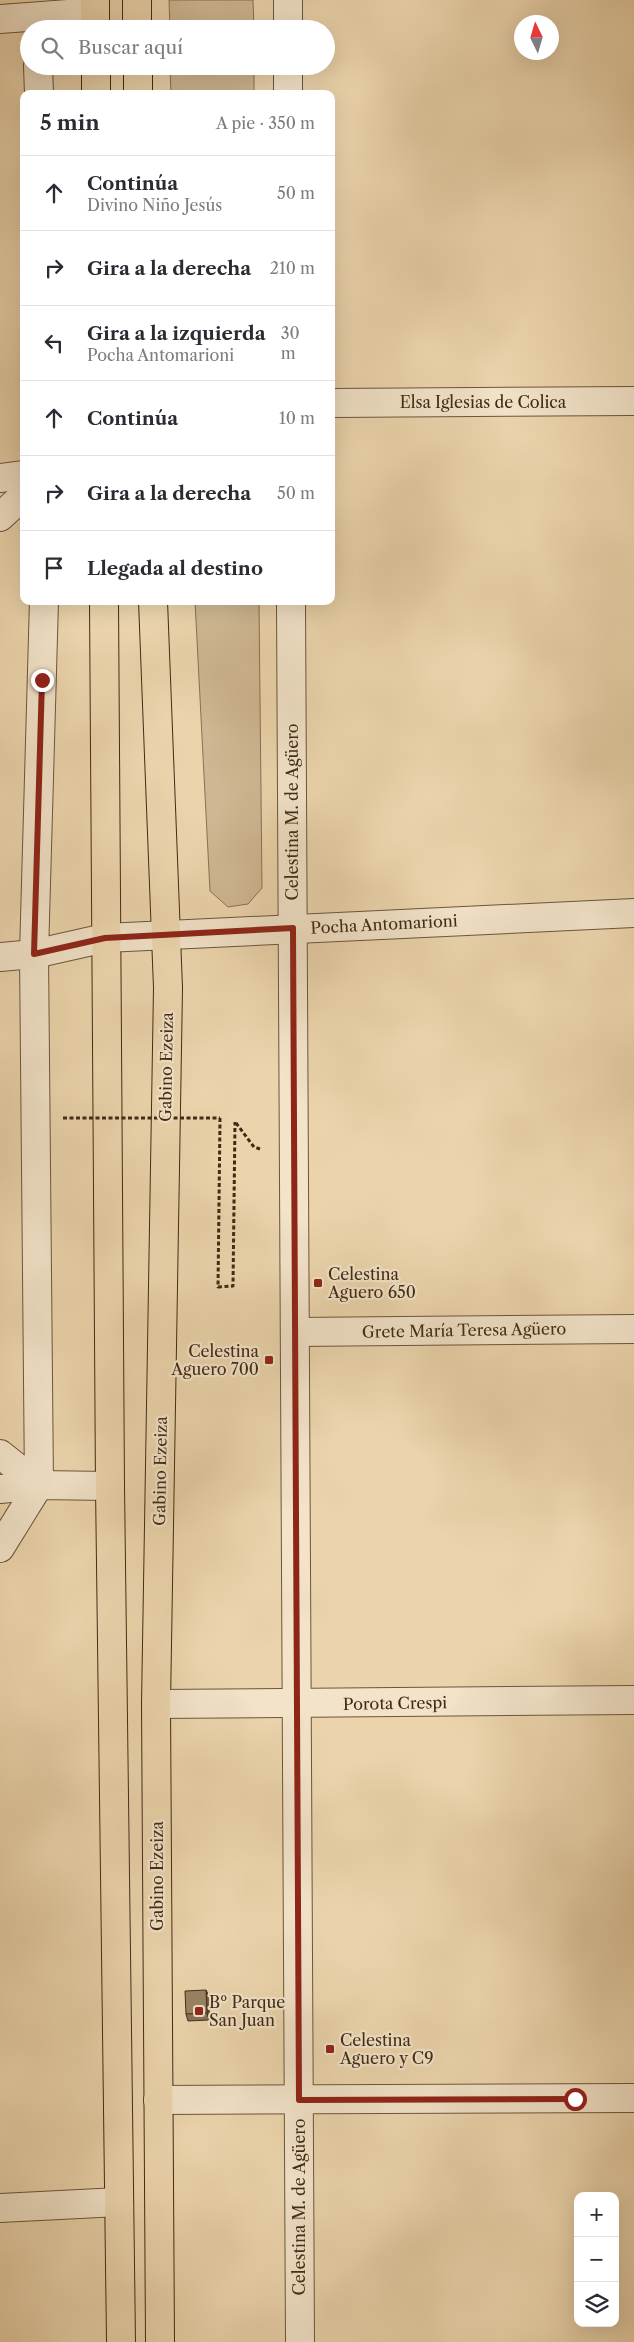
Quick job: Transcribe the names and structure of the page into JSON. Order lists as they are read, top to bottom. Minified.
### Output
{"streets":{"main road":["Gabino Ezeiza"],"street":["Elsa Iglesias de Colica","Celestina M. de Agüero","Pocha Antomarioni","Grete María Teresa Agüero","Porota Crespi"]},"crossings":[["Celestina M. de Agüero","Pocha Antomarioni"],["Celestina M. de Agüero","Grete María Teresa Agüero"],["Celestina M. de Agüero","Porota Crespi"],["Pocha Antomarioni","Gabino Ezeiza"],["Gabino Ezeiza","Porota Crespi"]],"places":{"transit":["Celestina Aguero 650","Celestina Aguero 700","Bº Parque San Juan","Celestina Aguero y C9"]},"north":"top","page":{"search":"Buscar aquí","heading":["5 min","A pie · 350 m"],"list":[["Continúa","Divino Niño Jesús","50 m"],["Gira a la derecha","210 m"],["Gira a la izquierda","Pocha Antomarioni","30 m"],["Continúa","10 m"],["Gira a la derecha","50 m"],"Llegada al destino"],"map_buttons":["+","−"]}}
